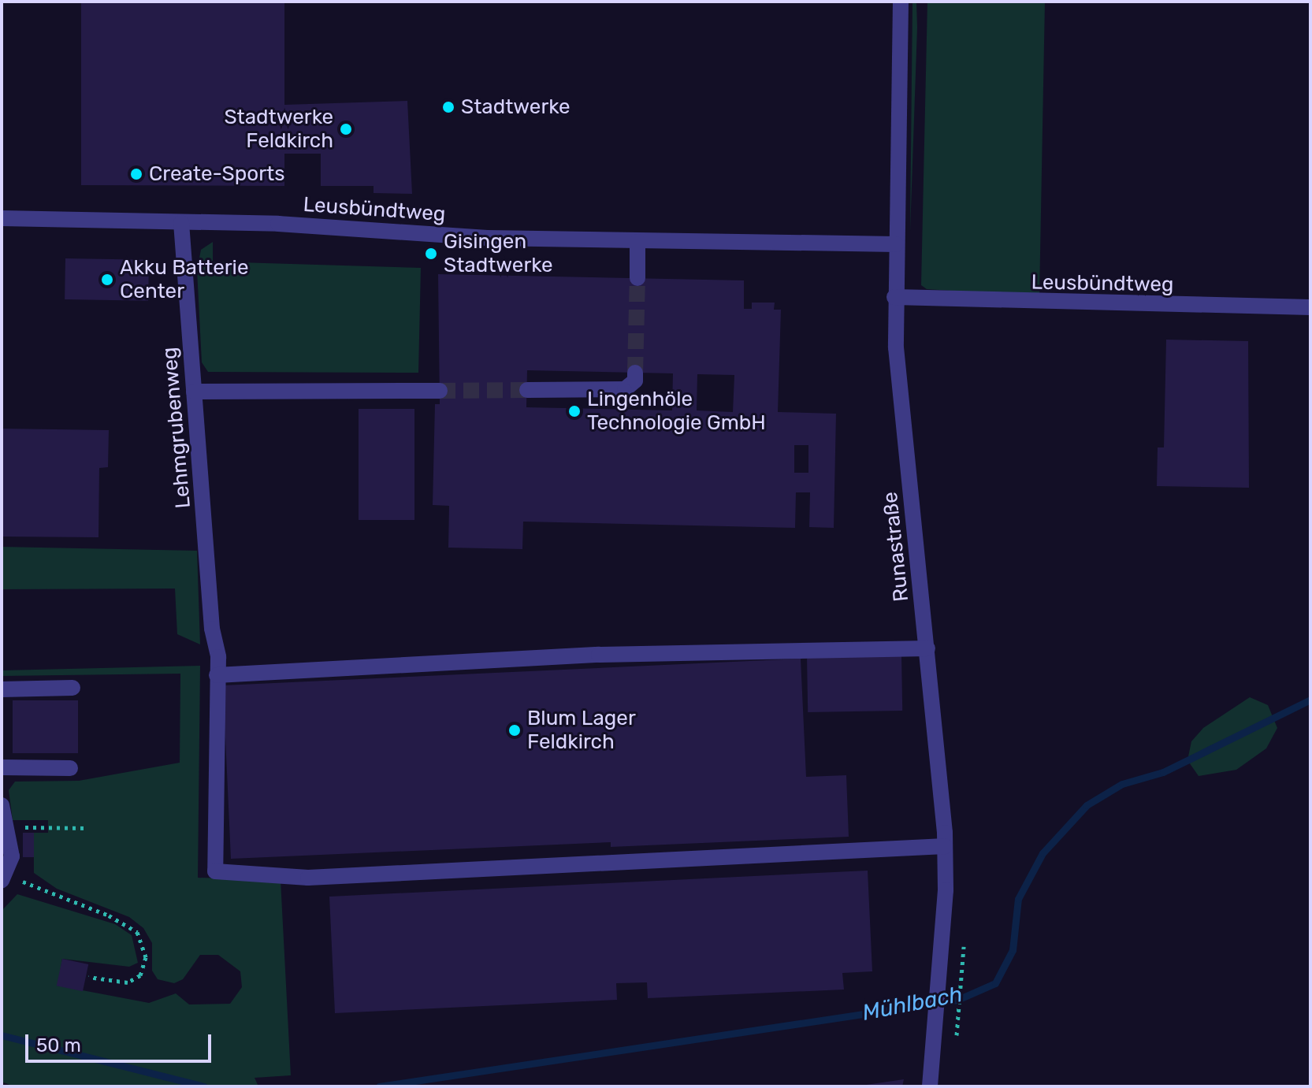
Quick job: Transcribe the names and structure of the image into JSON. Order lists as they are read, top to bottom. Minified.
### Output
{"streets":{"street":["Leusbündtweg","Lehmgrubenweg","Runastraße"]},"crossings":[["Leusbündtweg","Lehmgrubenweg"],["Leusbündtweg","Runastraße"],["Lehmgrubenweg","Runastraße"]],"water":["Mühlbach"],"places":["Stadtwerke","Stadtwerke Feldkirch","Create-Sports","Gisingen Stadtwerke","Akku Batterie Center","Lingenhöle Technologie GmbH","Blum Lager Feldkirch"],"scale_bar":"50 m"}
